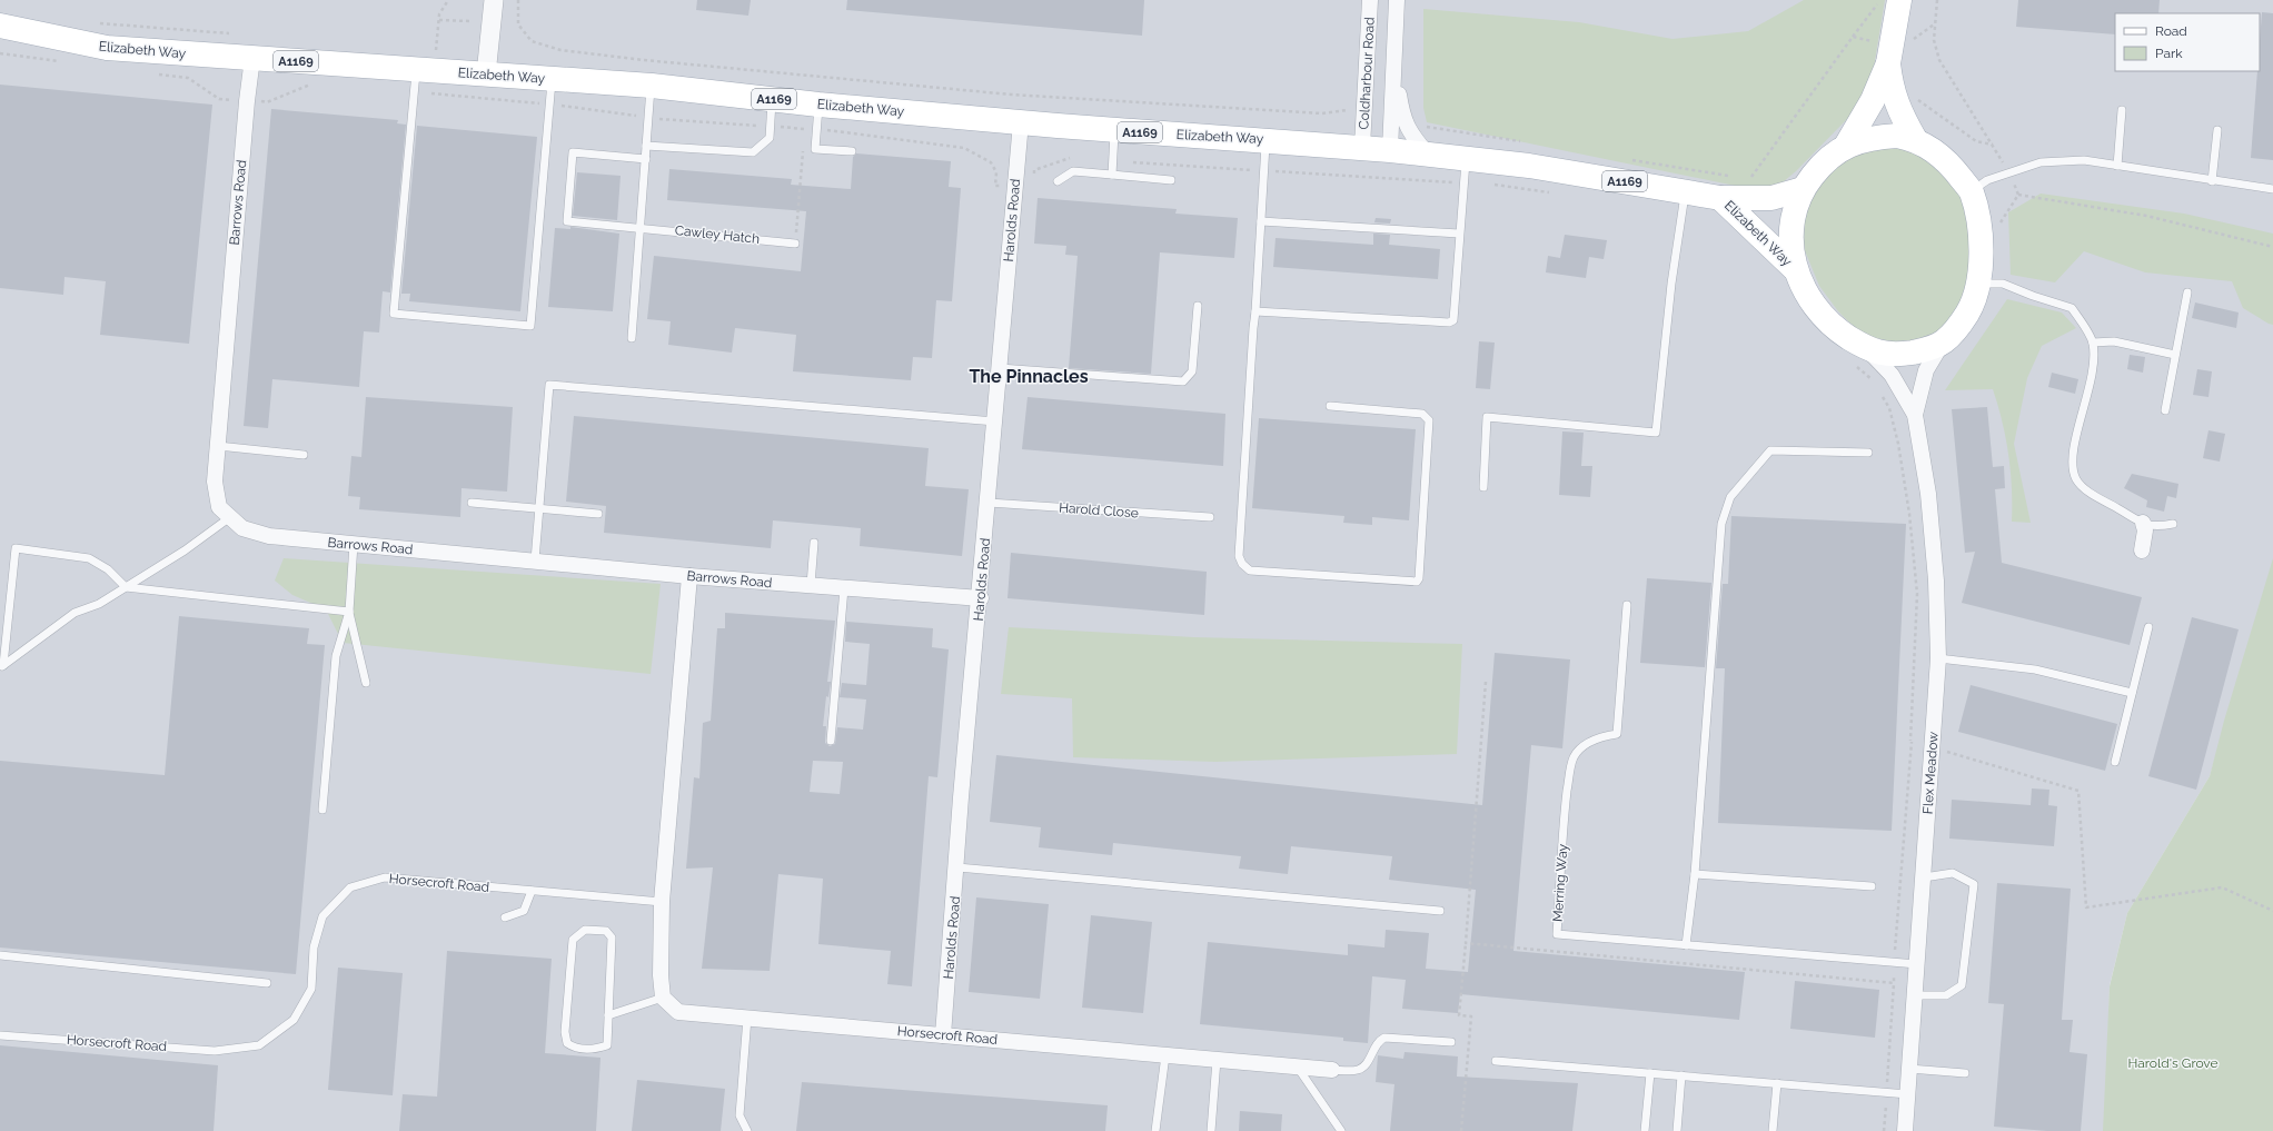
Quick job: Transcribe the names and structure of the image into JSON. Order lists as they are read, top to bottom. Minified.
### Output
{"streets":{"main road":["Elizabeth Way","A1169"],"street":["Coldharbour Road","Barrows Road","Harolds Road","Flex Meadow","Horsecroft Road"],"lane":["Cawley Hatch","Harold Close","Merring Way"]},"crossings":[["Elizabeth Way","Coldharbour Road"],["Elizabeth Way","Barrows Road"],["Elizabeth Way","Harolds Road"],["Barrows Road","Harolds Road"],["Harolds Road","Harold Close"],["Harolds Road","Horsecroft Road"],["Flex Meadow","Merring Way"]],"districts":["The Pinnacles"],"parks":["Harold's Grove"],"legend":["Road","Park"]}
